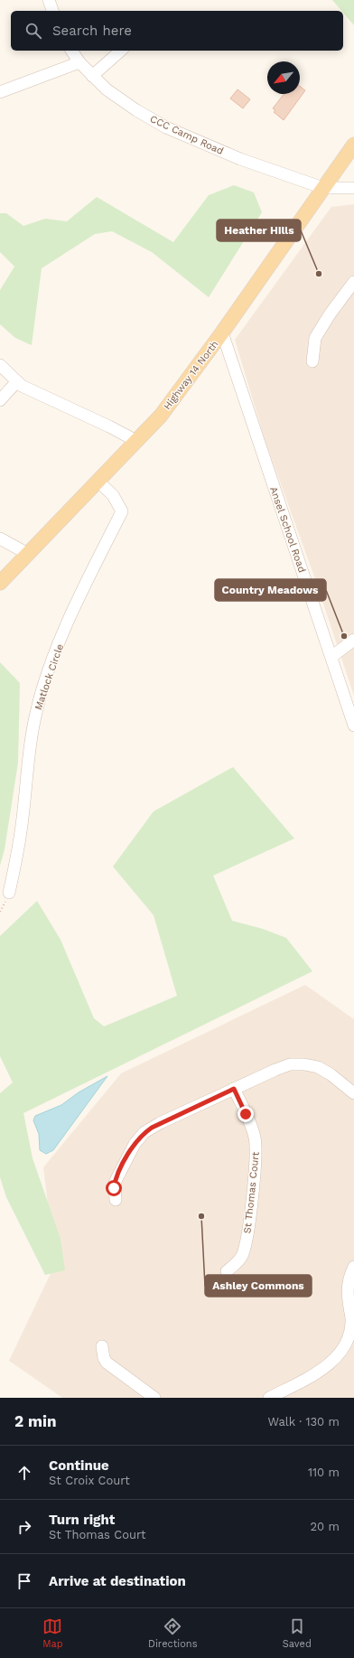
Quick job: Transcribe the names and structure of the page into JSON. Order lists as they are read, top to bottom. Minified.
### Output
{"streets":{"main road":["Highway 14 North"],"street":["CCC Camp Road","Ansel School Road","Matlock Circle","St Thomas Court"]},"crossings":[["CCC Camp Road","Highway 14 North"],["Highway 14 North","Ansel School Road"],["Highway 14 North","Matlock Circle"]],"places":["Heather Hills","Country Meadows","Ashley Commons"],"north":"bottom left","page":{"search":"Search here","heading":["2 min","Walk · 130 m"],"list":[["Continue","St Croix Court","110 m"],["Turn right","St Thomas Court","20 m"],"Arrive at destination"],"nav":["Map","Directions","Saved"]}}
